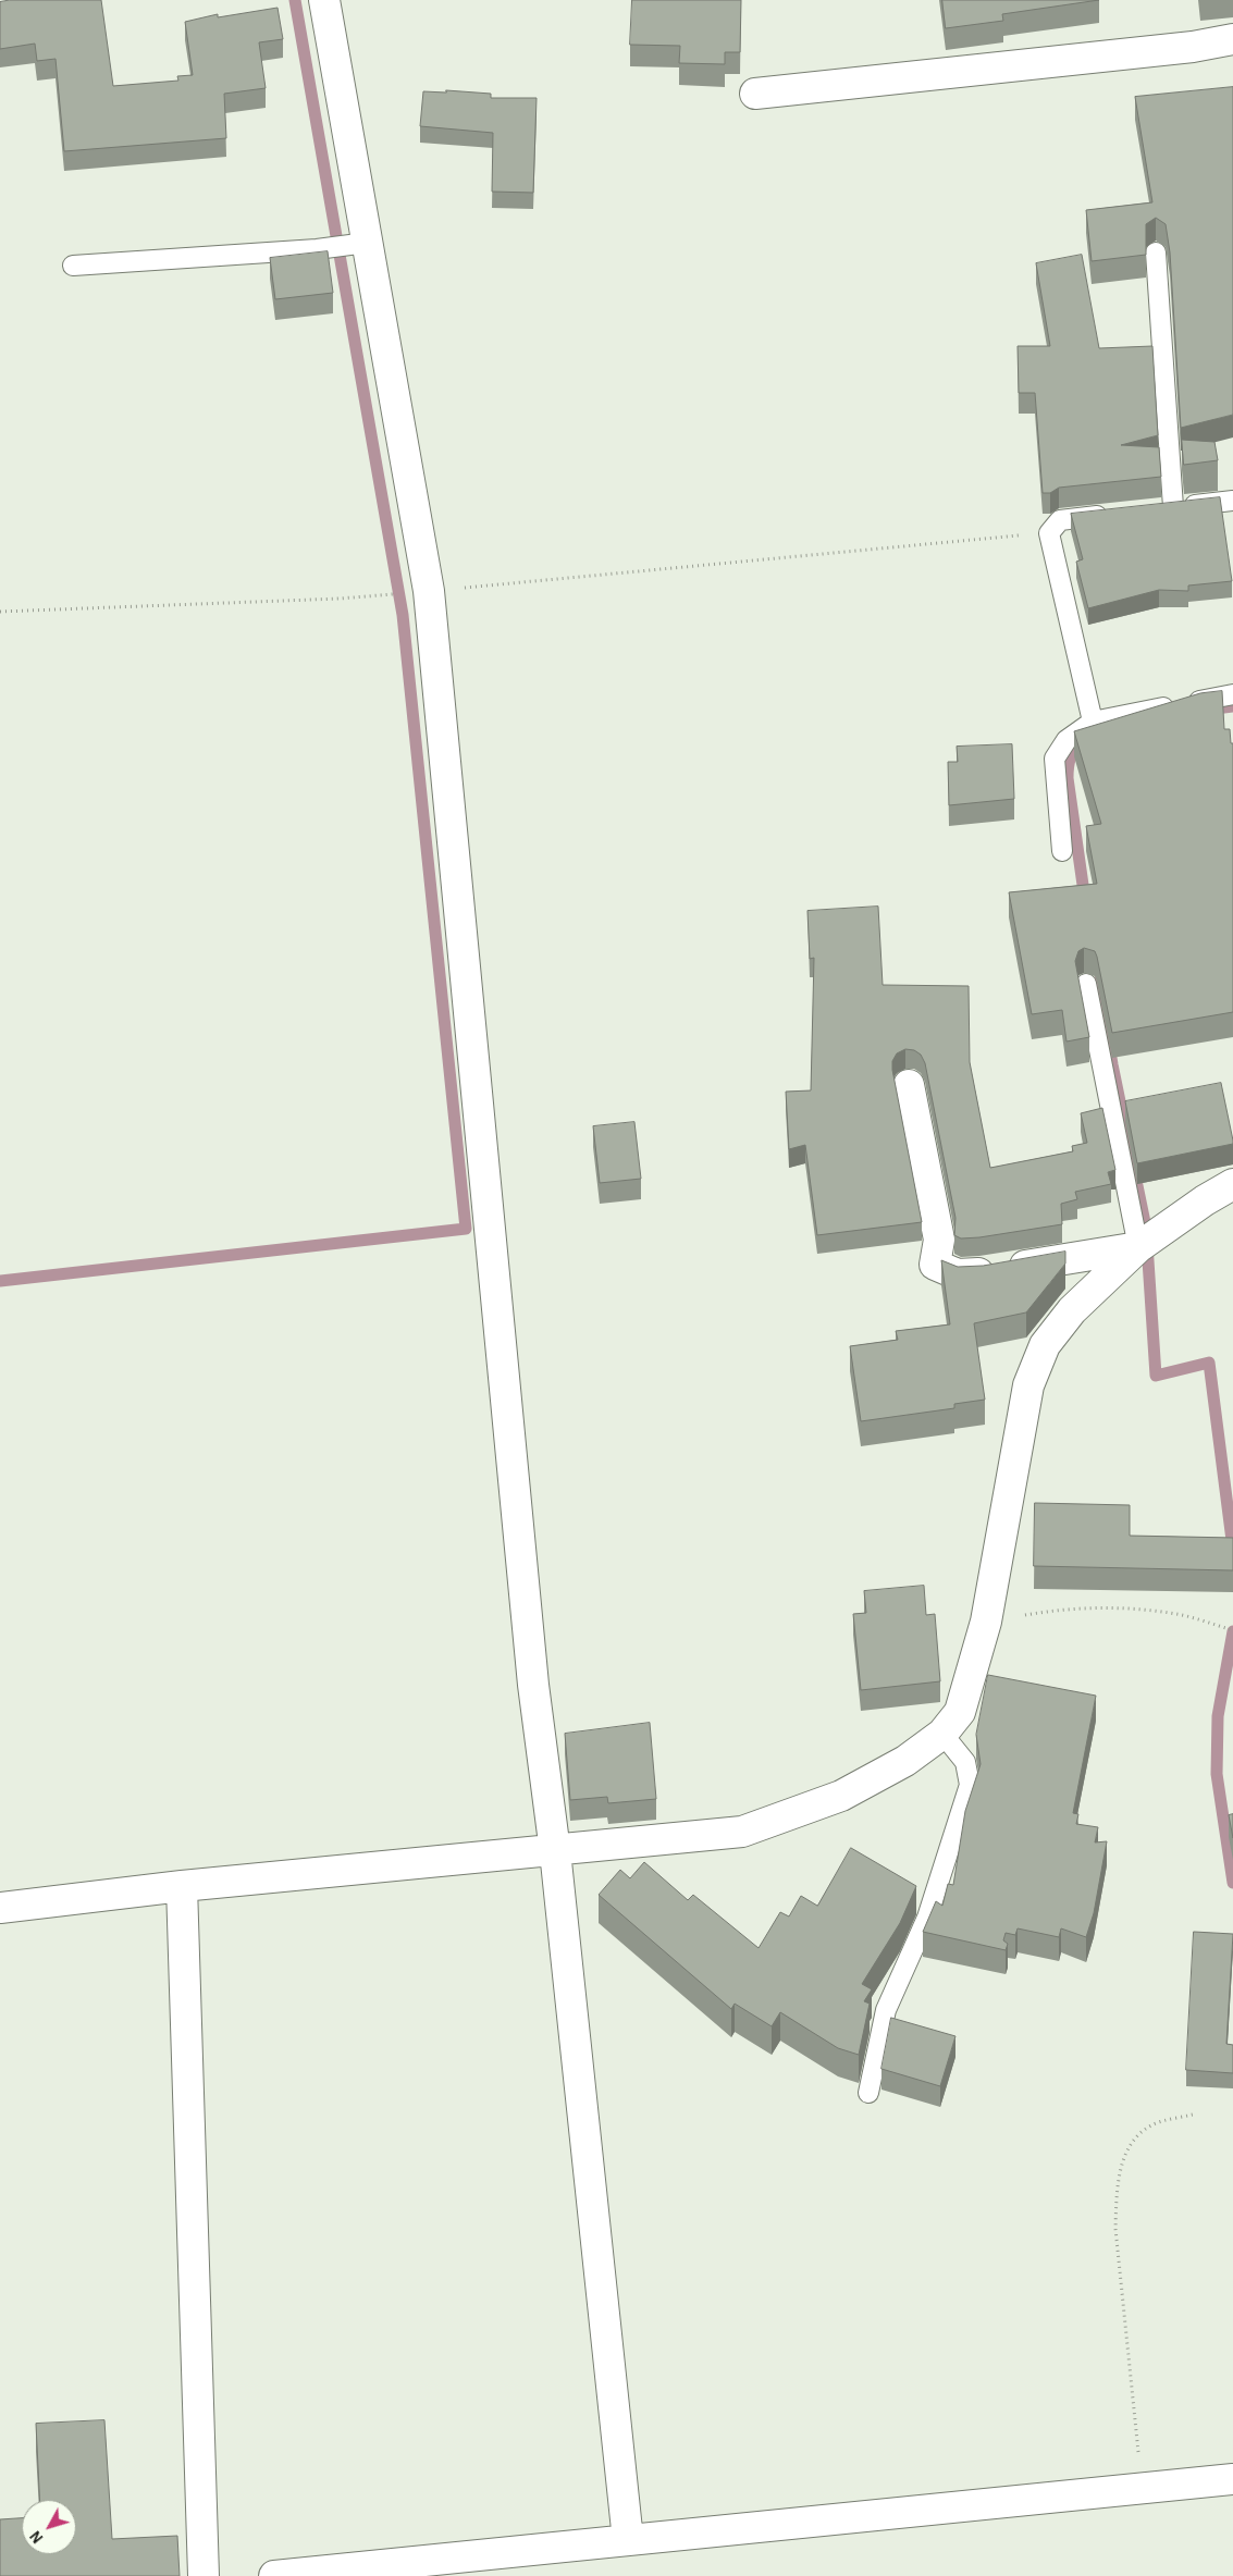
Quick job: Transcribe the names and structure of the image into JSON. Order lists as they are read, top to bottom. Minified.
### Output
{"north":"bottom left"}
